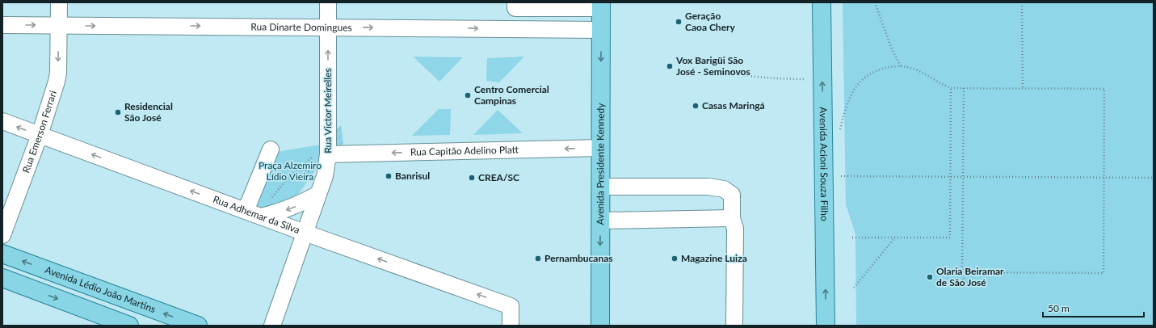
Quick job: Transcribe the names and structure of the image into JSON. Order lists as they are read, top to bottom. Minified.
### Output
{"streets":{"main road":["Avenida Presidente Kennedy","Avenida Acioni Souza Filho","Avenida Lédio João Martins"],"street":["Rua Dinarte Domingues","Rua Victor Meirelles","Rua Emerson Ferrari","Rua Capitão Adelino Platt","Rua Adhemar da Silva"]},"crossings":[["Rua Dinarte Domingues","Rua Victor Meirelles"],["Rua Dinarte Domingues","Rua Emerson Ferrari"],["Rua Dinarte Domingues","Avenida Presidente Kennedy"],["Rua Victor Meirelles","Rua Capitão Adelino Platt"],["Rua Victor Meirelles","Rua Adhemar da Silva"],["Rua Emerson Ferrari","Rua Adhemar da Silva"],["Rua Capitão Adelino Platt","Avenida Presidente Kennedy"]],"one_way":["Rua Dinarte Domingues","Rua Victor Meirelles","Rua Emerson Ferrari","Avenida Presidente Kennedy","Avenida Acioni Souza Filho","Rua Adhemar da Silva"],"parks":["Praça Alzemiro Lídio Vieira"],"places":["Geração Caoa Chery","Vox Barigüi São José - Seminovos","Centro Comercial Campinas","Casas Maringá","Residencial São José","Banrisul","CREA/SC","Pernambucanas","Magazine Luiza","Olaria Beiramar de São José"],"scale_bar":"50 m"}
